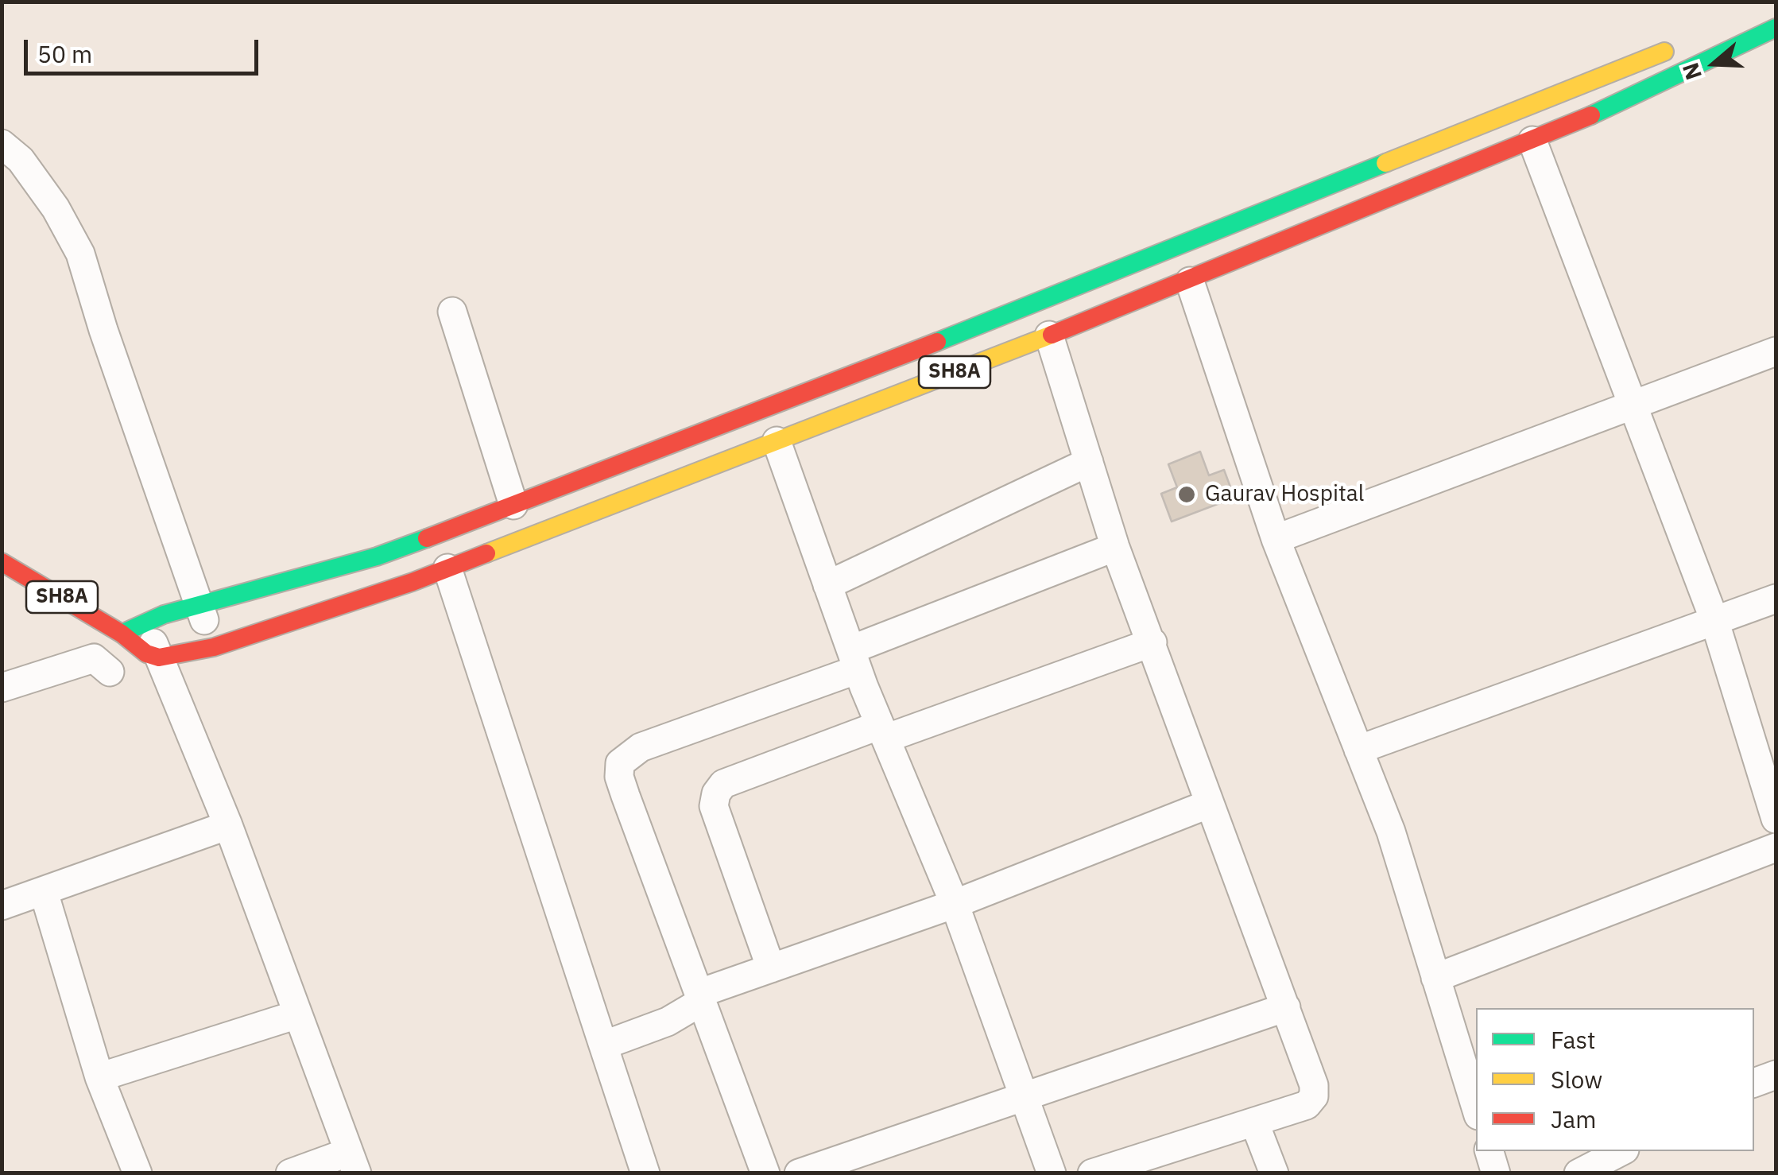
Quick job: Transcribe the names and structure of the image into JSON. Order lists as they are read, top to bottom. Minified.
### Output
{"streets":{"main road":["SH8A"]},"places":["Gaurav Hospital"],"legend":["Fast","Slow","Jam"],"scale_bar":"50 m","north":"left"}
